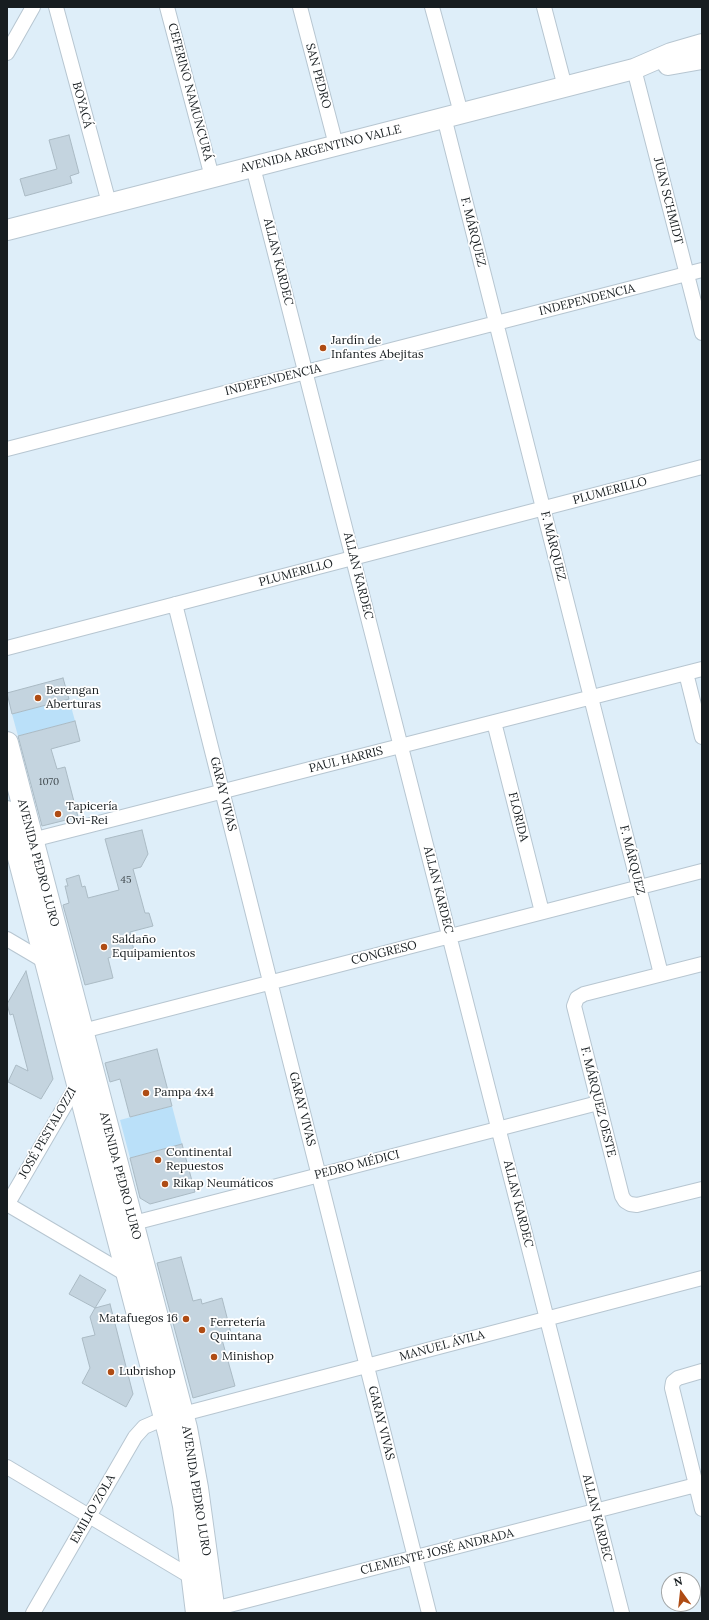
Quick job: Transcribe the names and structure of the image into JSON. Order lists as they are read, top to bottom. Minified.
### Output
{"streets":{"main road":["AVENIDA ARGENTINO VALLE","AVENIDA PEDRO LURO"],"street":["SAN PEDRO","CEFERINO NAMUNCURÁ","BOYACÁ","JUAN SCHMIDT","F. MÁRQUEZ","ALLAN KARDEC","INDEPENDENCIA","PLUMERILLO","PAUL HARRIS","GARAY VIVAS","FLORIDA","CONGRESO","F. MÁRQUEZ OESTE","JOSÉ PESTALOZZI","PEDRO MÉDICI","MANUEL ÁVILA","EMILIO ZOLA","CLEMENTE JOSÉ ANDRADA"]},"crossings":[["SAN PEDRO","AVENIDA ARGENTINO VALLE"],["CEFERINO NAMUNCURÁ","AVENIDA ARGENTINO VALLE"],["BOYACÁ","AVENIDA ARGENTINO VALLE"],["AVENIDA ARGENTINO VALLE","JUAN SCHMIDT"],["AVENIDA ARGENTINO VALLE","F. MÁRQUEZ"],["AVENIDA ARGENTINO VALLE","ALLAN KARDEC"],["JUAN SCHMIDT","INDEPENDENCIA"],["F. MÁRQUEZ","INDEPENDENCIA"],["F. MÁRQUEZ","PLUMERILLO"],["F. MÁRQUEZ","PAUL HARRIS"],["F. MÁRQUEZ","CONGRESO"],["F. MÁRQUEZ","F. MÁRQUEZ OESTE"],["ALLAN KARDEC","INDEPENDENCIA"],["ALLAN KARDEC","PLUMERILLO"],["ALLAN KARDEC","PAUL HARRIS"],["ALLAN KARDEC","CONGRESO"],["ALLAN KARDEC","PEDRO MÉDICI"],["ALLAN KARDEC","MANUEL ÁVILA"],["ALLAN KARDEC","CLEMENTE JOSÉ ANDRADA"],["PLUMERILLO","GARAY VIVAS"],["PAUL HARRIS","GARAY VIVAS"],["PAUL HARRIS","FLORIDA"],["PAUL HARRIS","AVENIDA PEDRO LURO"],["GARAY VIVAS","CONGRESO"],["GARAY VIVAS","PEDRO MÉDICI"],["GARAY VIVAS","MANUEL ÁVILA"],["GARAY VIVAS","CLEMENTE JOSÉ ANDRADA"],["FLORIDA","CONGRESO"],["AVENIDA PEDRO LURO","CONGRESO"],["AVENIDA PEDRO LURO","JOSÉ PESTALOZZI"],["AVENIDA PEDRO LURO","PEDRO MÉDICI"],["AVENIDA PEDRO LURO","MANUEL ÁVILA"],["AVENIDA PEDRO LURO","EMILIO ZOLA"],["AVENIDA PEDRO LURO","CLEMENTE JOSÉ ANDRADA"],["F. MÁRQUEZ OESTE","PEDRO MÉDICI"],["MANUEL ÁVILA","EMILIO ZOLA"]],"places":["Jardín de Infantes Abejitas","Berengan Aberturas","Tapicería Ovi-Rei","Saldaño Equipamientos","Pampa 4x4","Continental Repuestos","Rikap Neumáticos","Matafuegos 16","Ferretería Quintana","Minishop","Lubrishop"],"house_numbers":["1070","45"],"north":"top"}
